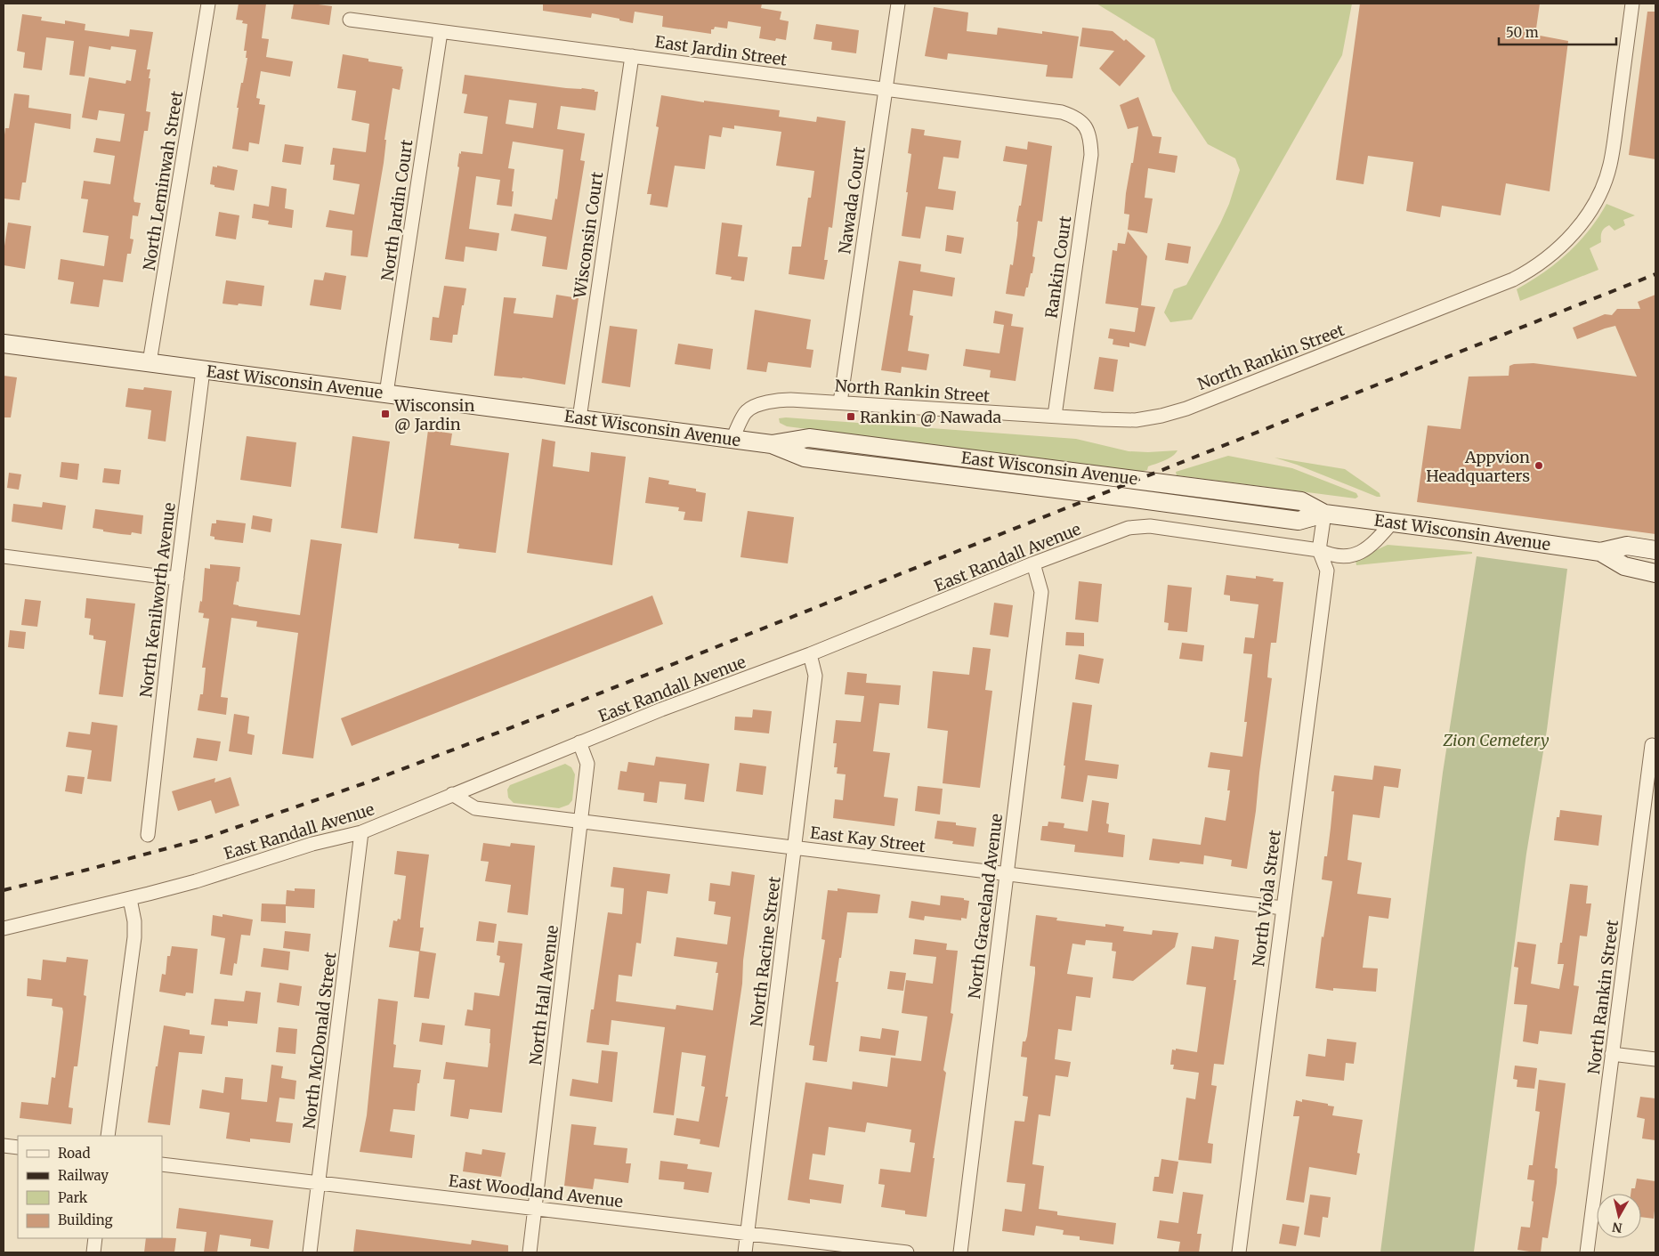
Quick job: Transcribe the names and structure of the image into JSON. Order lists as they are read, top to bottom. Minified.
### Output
{"streets":{"main road":["East Wisconsin Avenue"],"street":["East Jardin Street","North Leminwah Street","Nawada Court","North Jardin Court","Wisconsin Court","Rankin Court","North Rankin Street","East Randall Avenue","North Kenilworth Avenue","East Kay Street","North Viola Street","North Graceland Avenue","North Racine Street","North Hall Avenue","North McDonald Street","East Woodland Avenue"]},"crossings":[["East Jardin Street","Nawada Court"],["East Jardin Street","North Jardin Court"],["East Jardin Street","Wisconsin Court"],["East Jardin Street","Rankin Court"],["North Leminwah Street","East Wisconsin Avenue"],["Nawada Court","North Rankin Street"],["North Jardin Court","East Wisconsin Avenue"],["Wisconsin Court","East Wisconsin Avenue"],["Rankin Court","North Rankin Street"],["North Rankin Street","East Wisconsin Avenue"],["East Wisconsin Avenue","North Kenilworth Avenue"],["East Randall Avenue","East Kay Street"],["East Randall Avenue","North Viola Street"],["East Randall Avenue","North Graceland Avenue"],["East Randall Avenue","North Racine Street"],["East Randall Avenue","North Hall Avenue"],["East Randall Avenue","North McDonald Street"],["East Kay Street","North Viola Street"],["East Kay Street","North Graceland Avenue"],["East Kay Street","North Racine Street"],["East Kay Street","North Hall Avenue"],["North Racine Street","East Woodland Avenue"],["North Hall Avenue","East Woodland Avenue"],["North McDonald Street","East Woodland Avenue"]],"parks":["Zion Cemetery"],"places":{"transit":["Wisconsin @ Jardin","Rankin @ Nawada"],"other":["Appvion Headquarters"]},"legend":["Road","Railway","Park","Building"],"scale_bar":"50 m","north":"bottom"}
